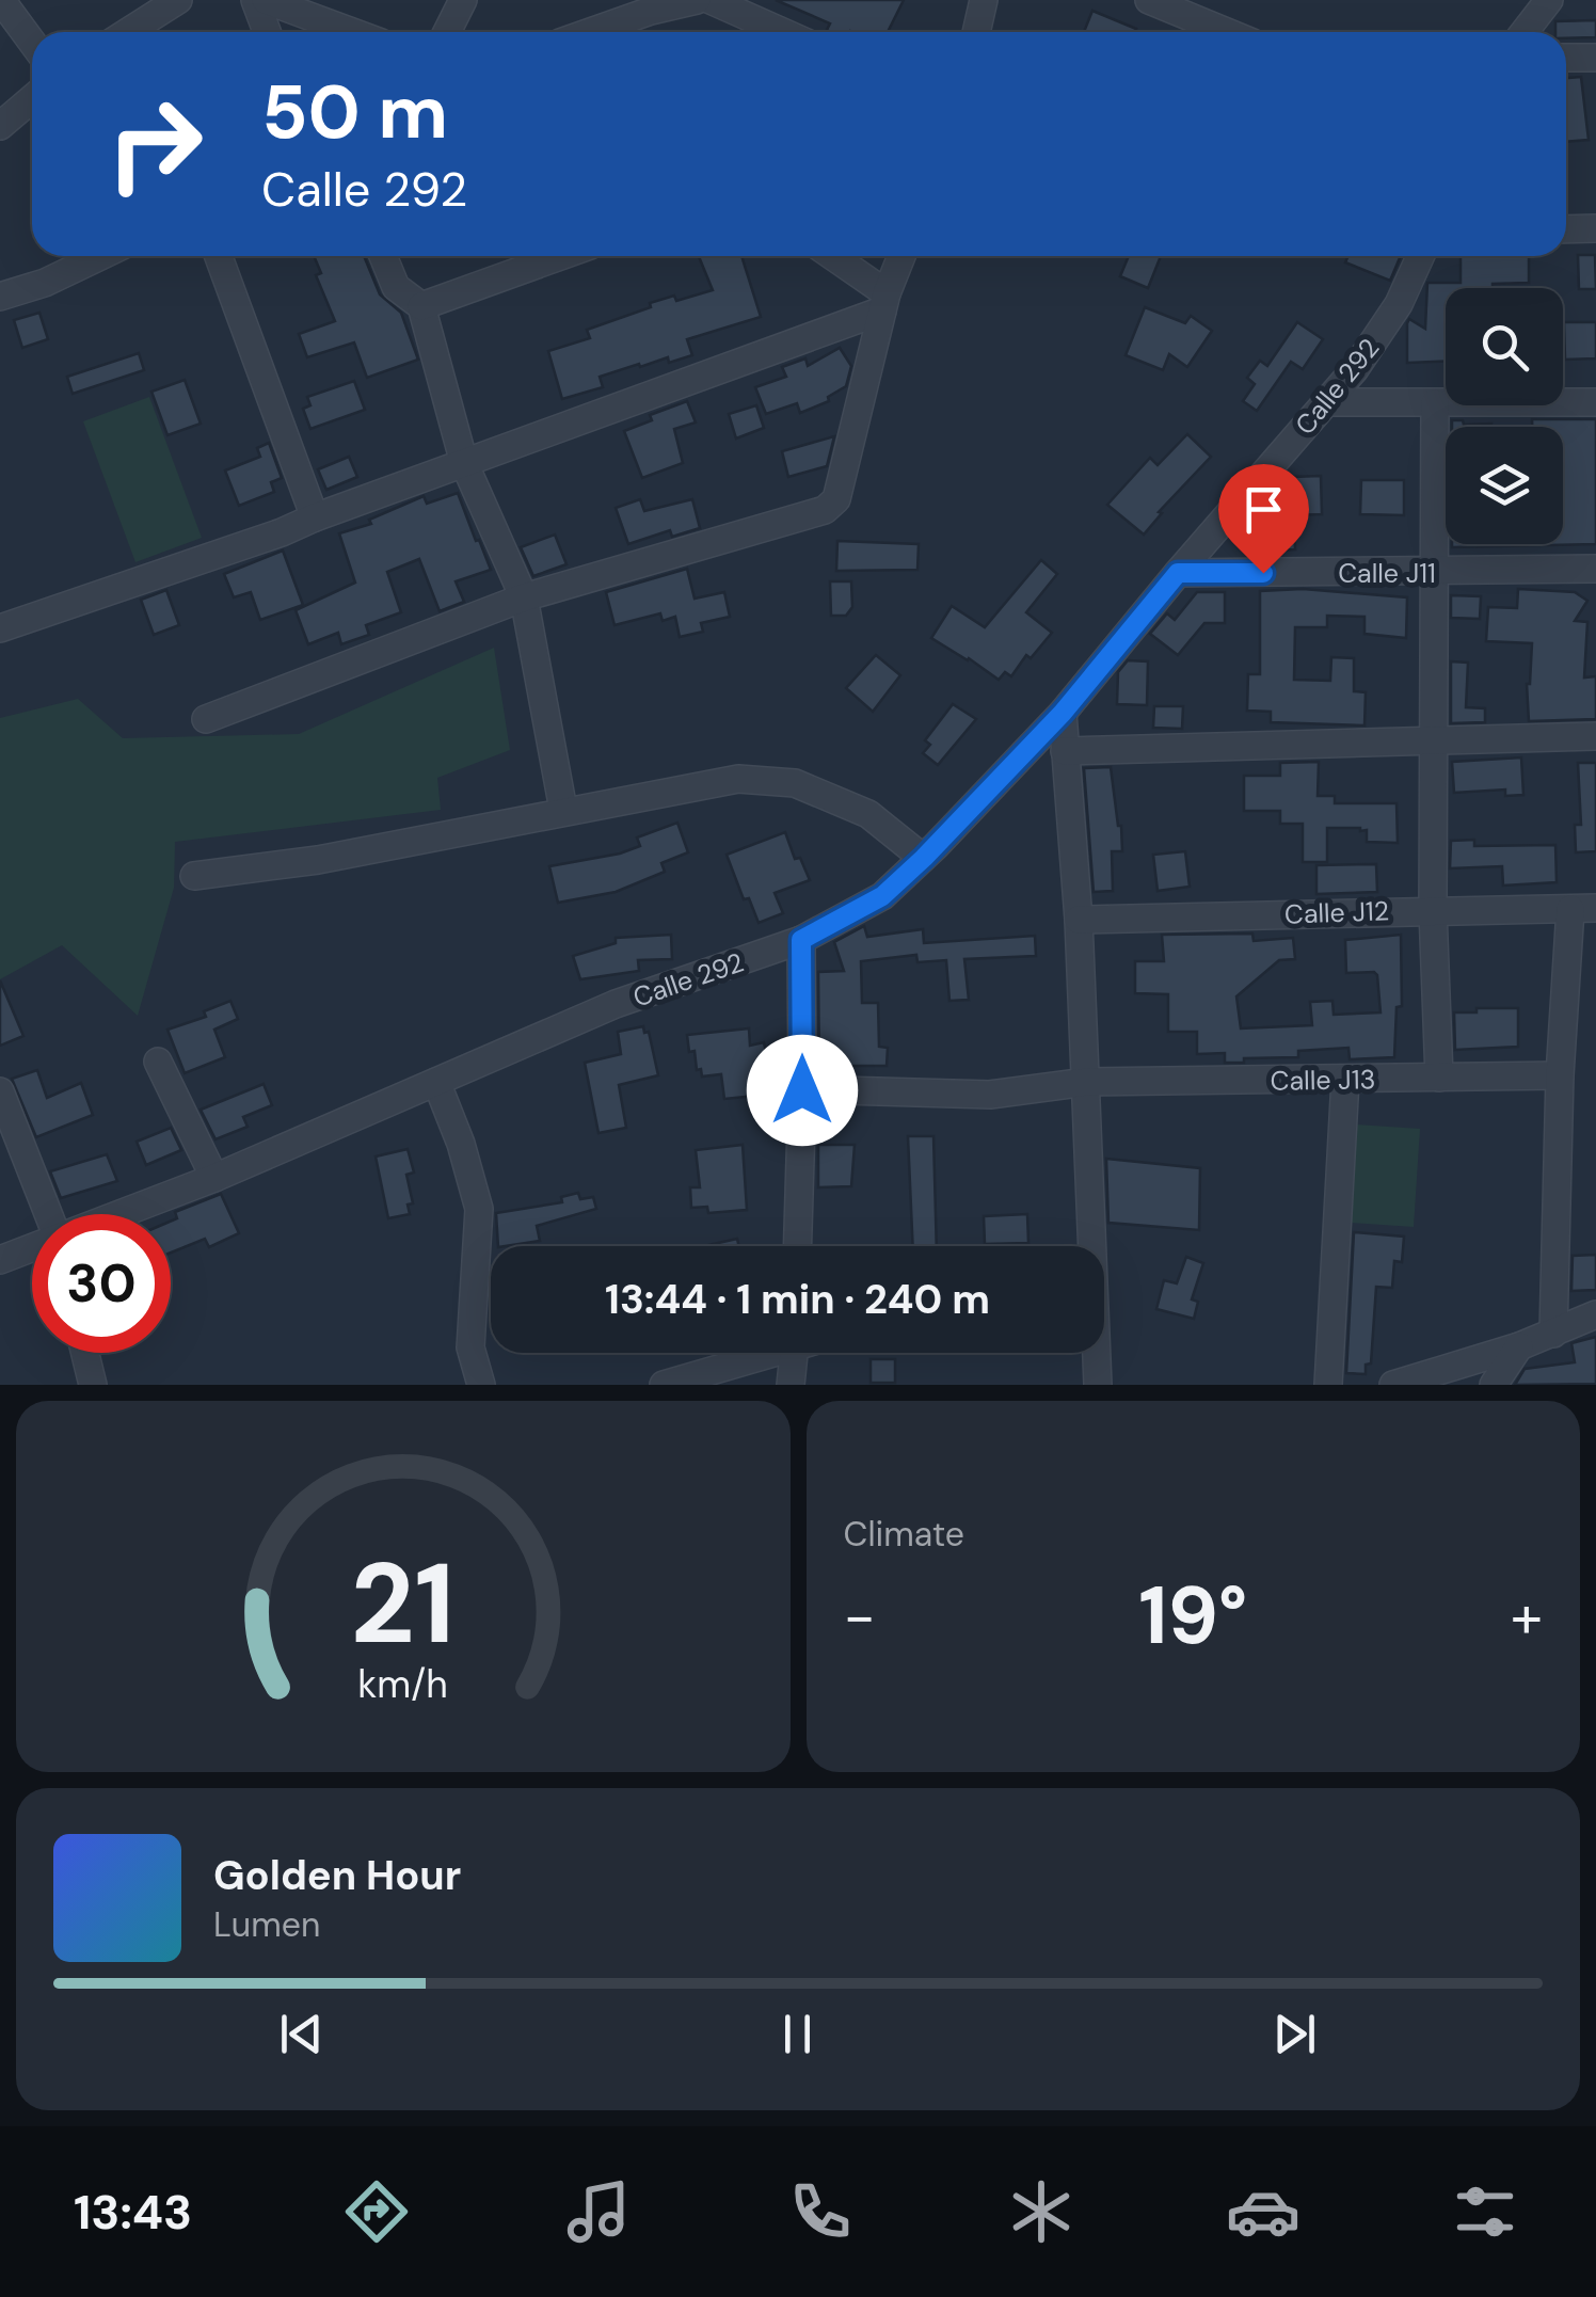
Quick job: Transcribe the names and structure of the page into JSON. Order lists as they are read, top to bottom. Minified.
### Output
{"streets":{"street":["Calle 292","Calle J11","Calle J12","Calle J13"]},"crossings":[["Calle 292","Calle J11"]],"page":{"turn":["50 m","Calle 292"],"limit":"30","trip":"13:44 · 1 min · 240 m","tile":"Climate","heat":["−","19°","+"],"song":["Golden Hour","Lumen"],"tabs":"13:43","gauge":["21","km/h"]}}
